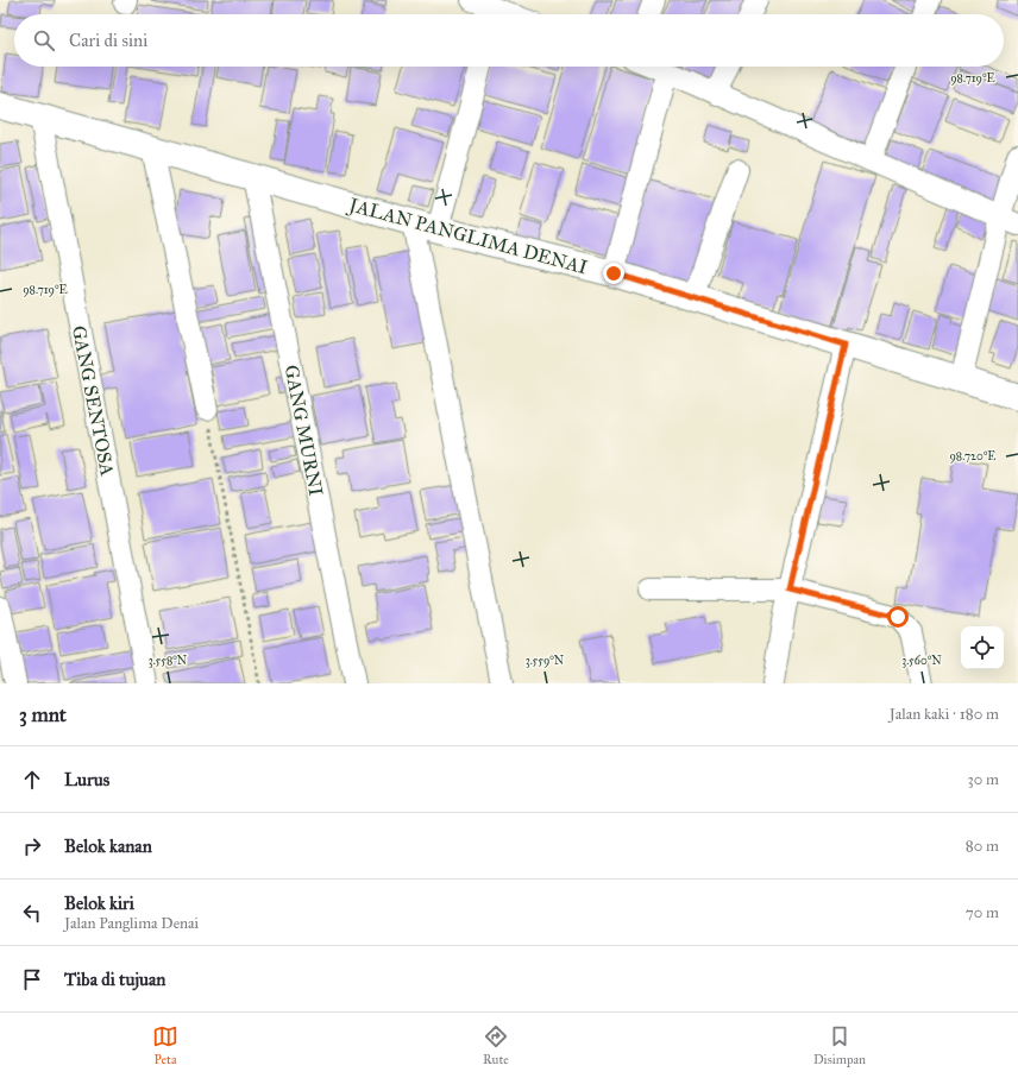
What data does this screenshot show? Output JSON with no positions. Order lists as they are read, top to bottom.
{
  "streets": {
    "main road": ["JALAN PANGLIMA DENAI"],
    "street": ["GANG SENTOSA", "GANG MURNI"]
  },
  "crossings": [
    ["JALAN PANGLIMA DENAI", "GANG SENTOSA"],
    ["JALAN PANGLIMA DENAI", "GANG MURNI"]
  ],
  "page": {
    "search": "Cari di sini",
    "heading": ["3 mnt", "Jalan kaki · 180 m"],
    "list": [
      ["Lurus", "30 m"],
      ["Belok kanan", "80 m"],
      ["Belok kiri", "Jalan Panglima Denai", "70 m"],
      "Tiba di tujuan"
    ],
    "nav": ["Peta", "Rute", "Disimpan"]
  },
  "coordinates": [
    "98.719°E",
    "98.720°E",
    "3.558°N",
    "3.559°N",
    "3.560°N"
  ]
}
